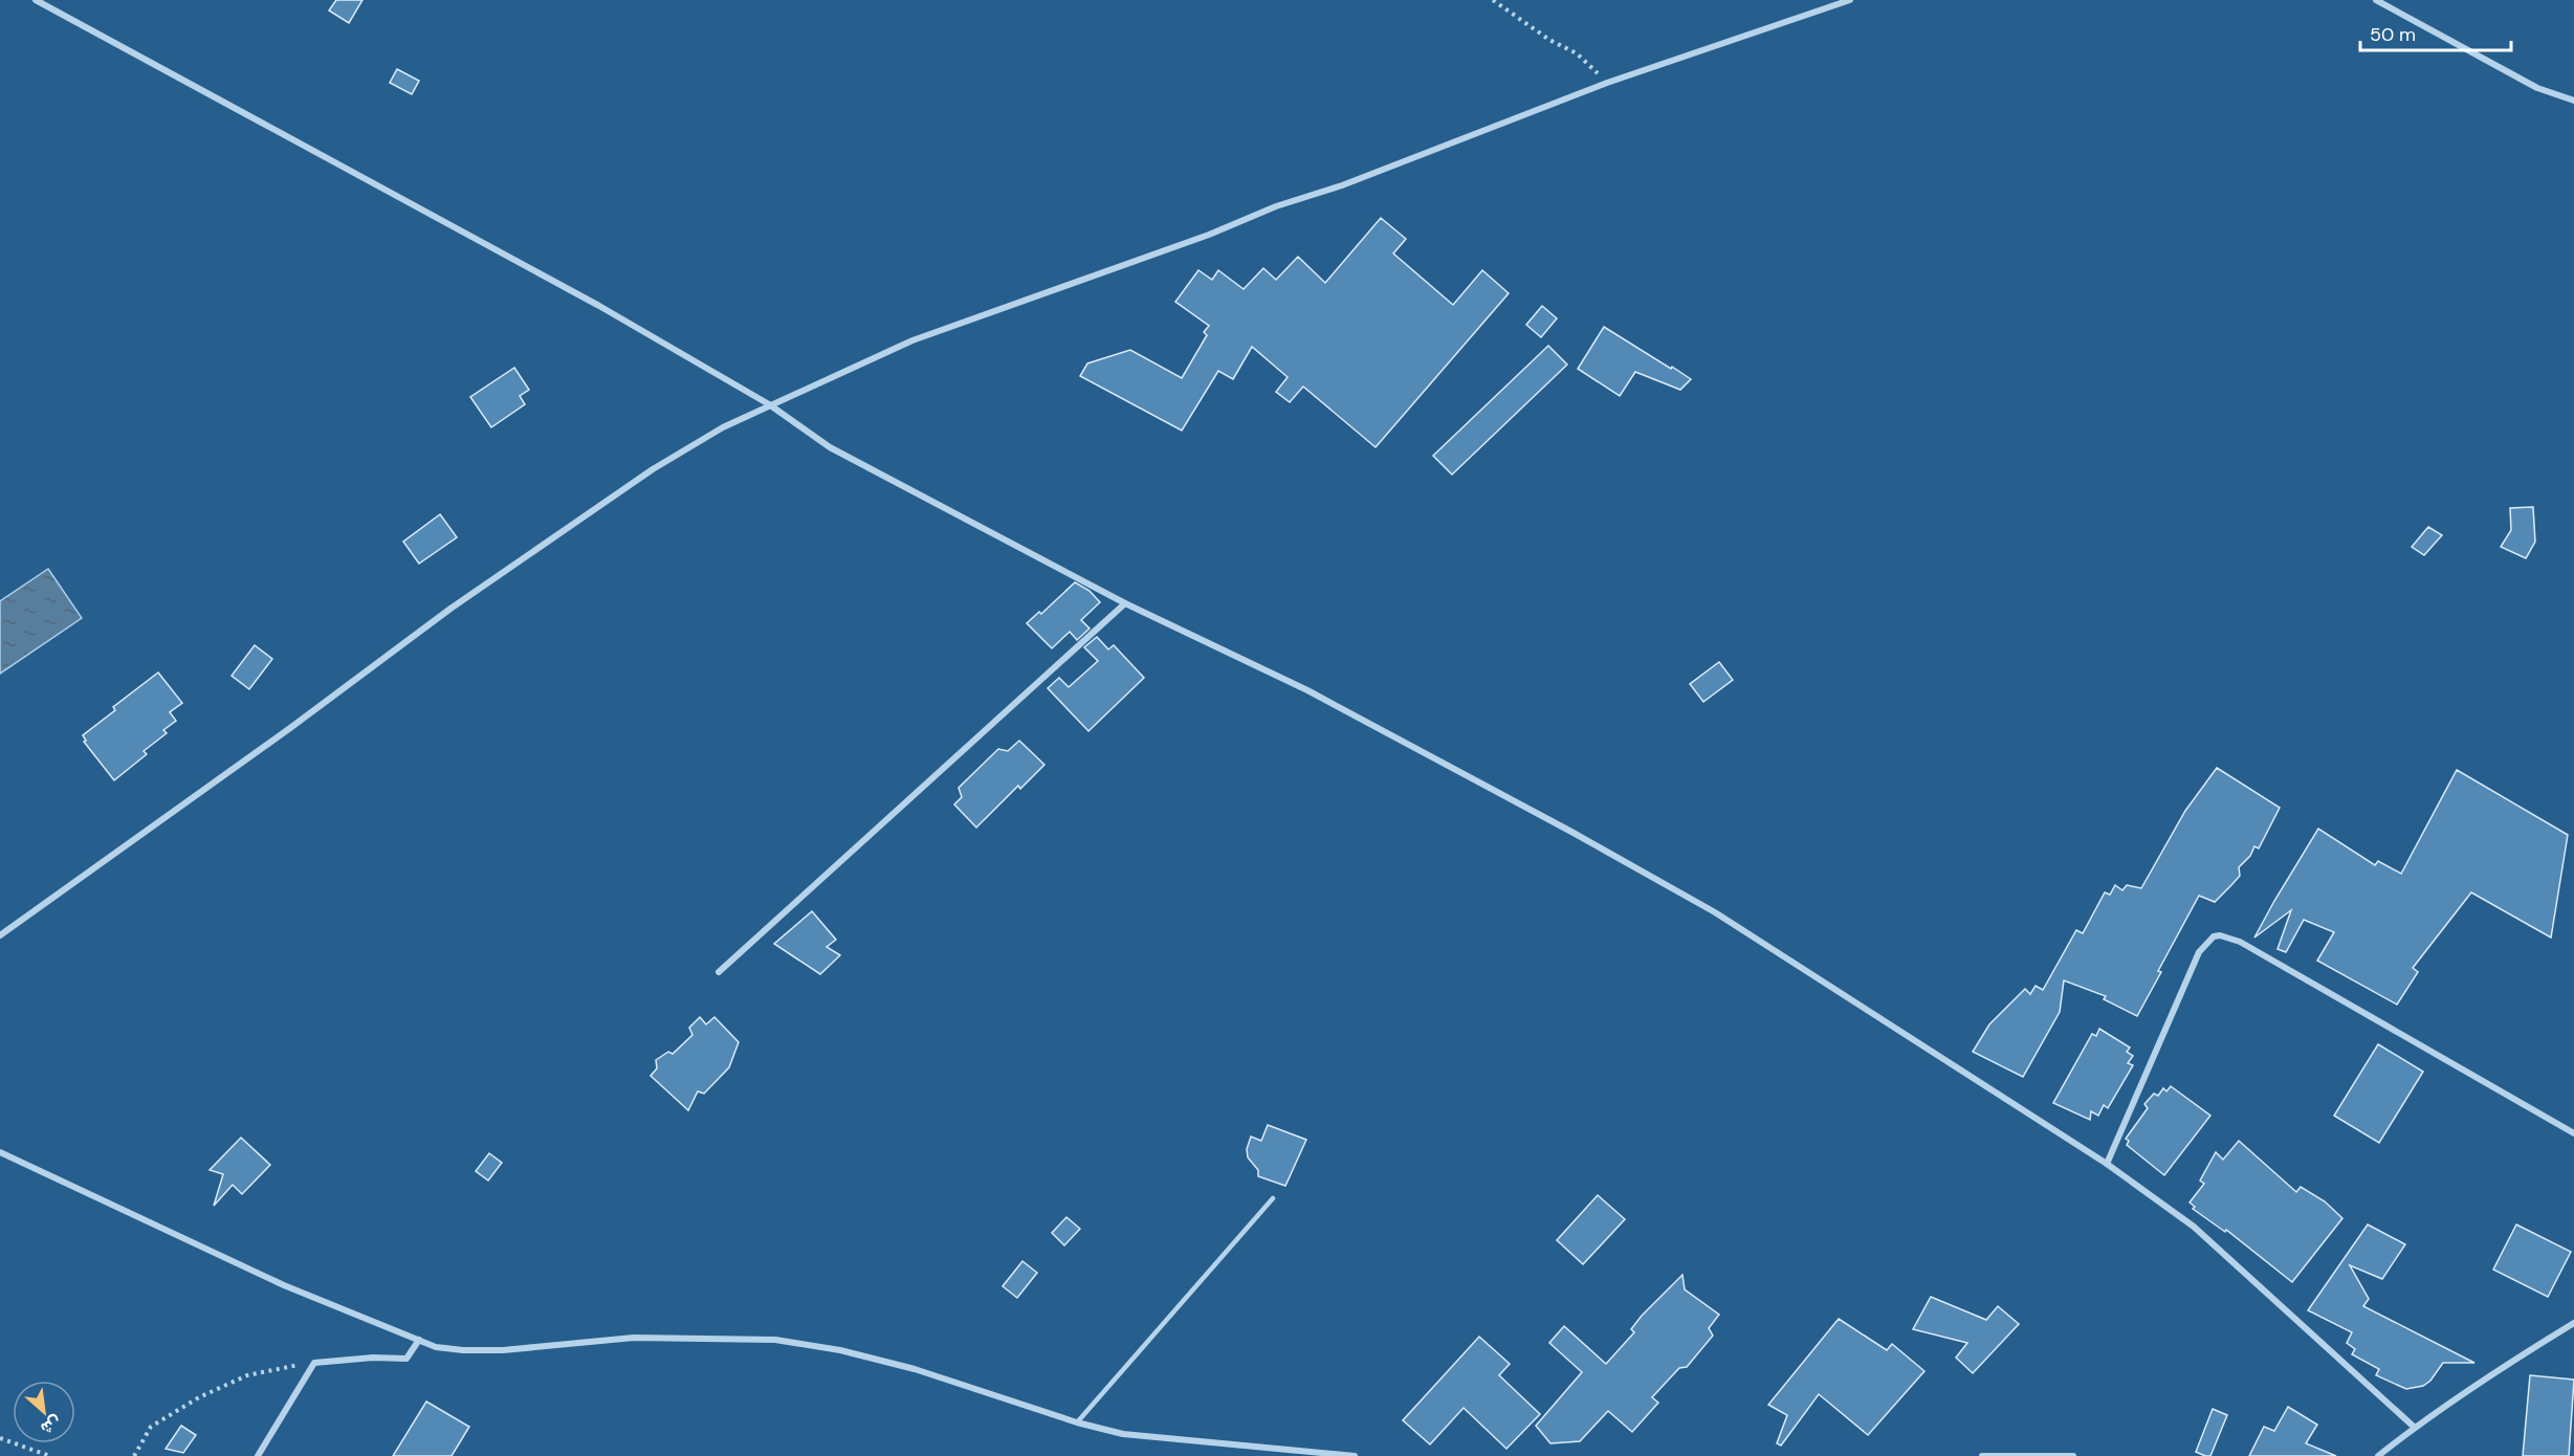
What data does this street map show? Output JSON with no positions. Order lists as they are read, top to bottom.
{
  "scale_bar": "50 m",
  "north": "bottom right"
}
